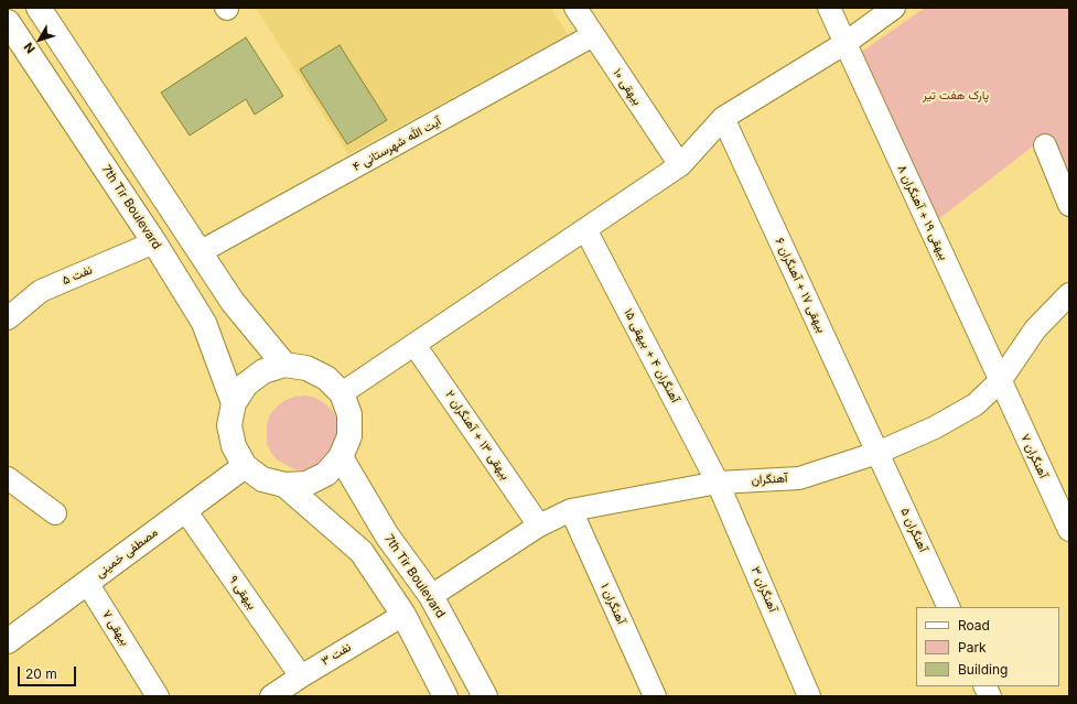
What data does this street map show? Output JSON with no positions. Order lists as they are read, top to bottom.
{
  "streets": {
    "main road": ["7th Tir Boulevard", "مصطفی خمینی"],
    "street": [
      "بیهقی ۱۰",
      "آیت الله شهرستانی ۴",
      "بیهقی ۱۹ + آهنگران ۸",
      "نفت ۵",
      "بیهقی ۱۷ + آهنگران ۶",
      "آهنگران ۴ + بیهقی ۱۵",
      "بیهقی ۱۳ + آهنگران ۲",
      "آهنگران ۷",
      "آهنگران",
      "آهنگران ۵",
      "آهنگران ۳",
      "بیهقی ۹",
      "آهنگران ۱",
      "بیهقی ۷",
      "نفت ۳"
    ]
  },
  "crossings": [
    ["بیهقی ۱۰", "آیت الله شهرستانی ۴"],
    ["7th Tir Boulevard", "نفت ۵"],
    ["7th Tir Boulevard", "آهنگران"],
    ["7th Tir Boulevard", "مصطفی خمینی"],
    ["بیهقی ۱۹ + آهنگران ۸", "آهنگران ۷"],
    ["بیهقی ۱۹ + آهنگران ۸", "آهنگران"],
    ["بیهقی ۱۷ + آهنگران ۶", "آهنگران"],
    ["بیهقی ۱۷ + آهنگران ۶", "آهنگران ۵"],
    ["آهنگران ۴ + بیهقی ۱۵", "آهنگران"],
    ["آهنگران ۴ + بیهقی ۱۵", "آهنگران ۳"],
    ["بیهقی ۱۳ + آهنگران ۲", "آهنگران"],
    ["آهنگران ۷", "آهنگران"],
    ["آهنگران", "آهنگران ۵"],
    ["آهنگران", "آهنگران ۳"],
    ["آهنگران", "آهنگران ۱"],
    ["مصطفی خمینی", "بیهقی ۹"],
    ["مصطفی خمینی", "بیهقی ۷"],
    ["بیهقی ۹", "نفت ۳"]
  ],
  "parks": ["پارک هفت تیر"],
  "legend": ["Road", "Park", "Building"],
  "scale_bar": "20 m",
  "north": "bottom left"
}
